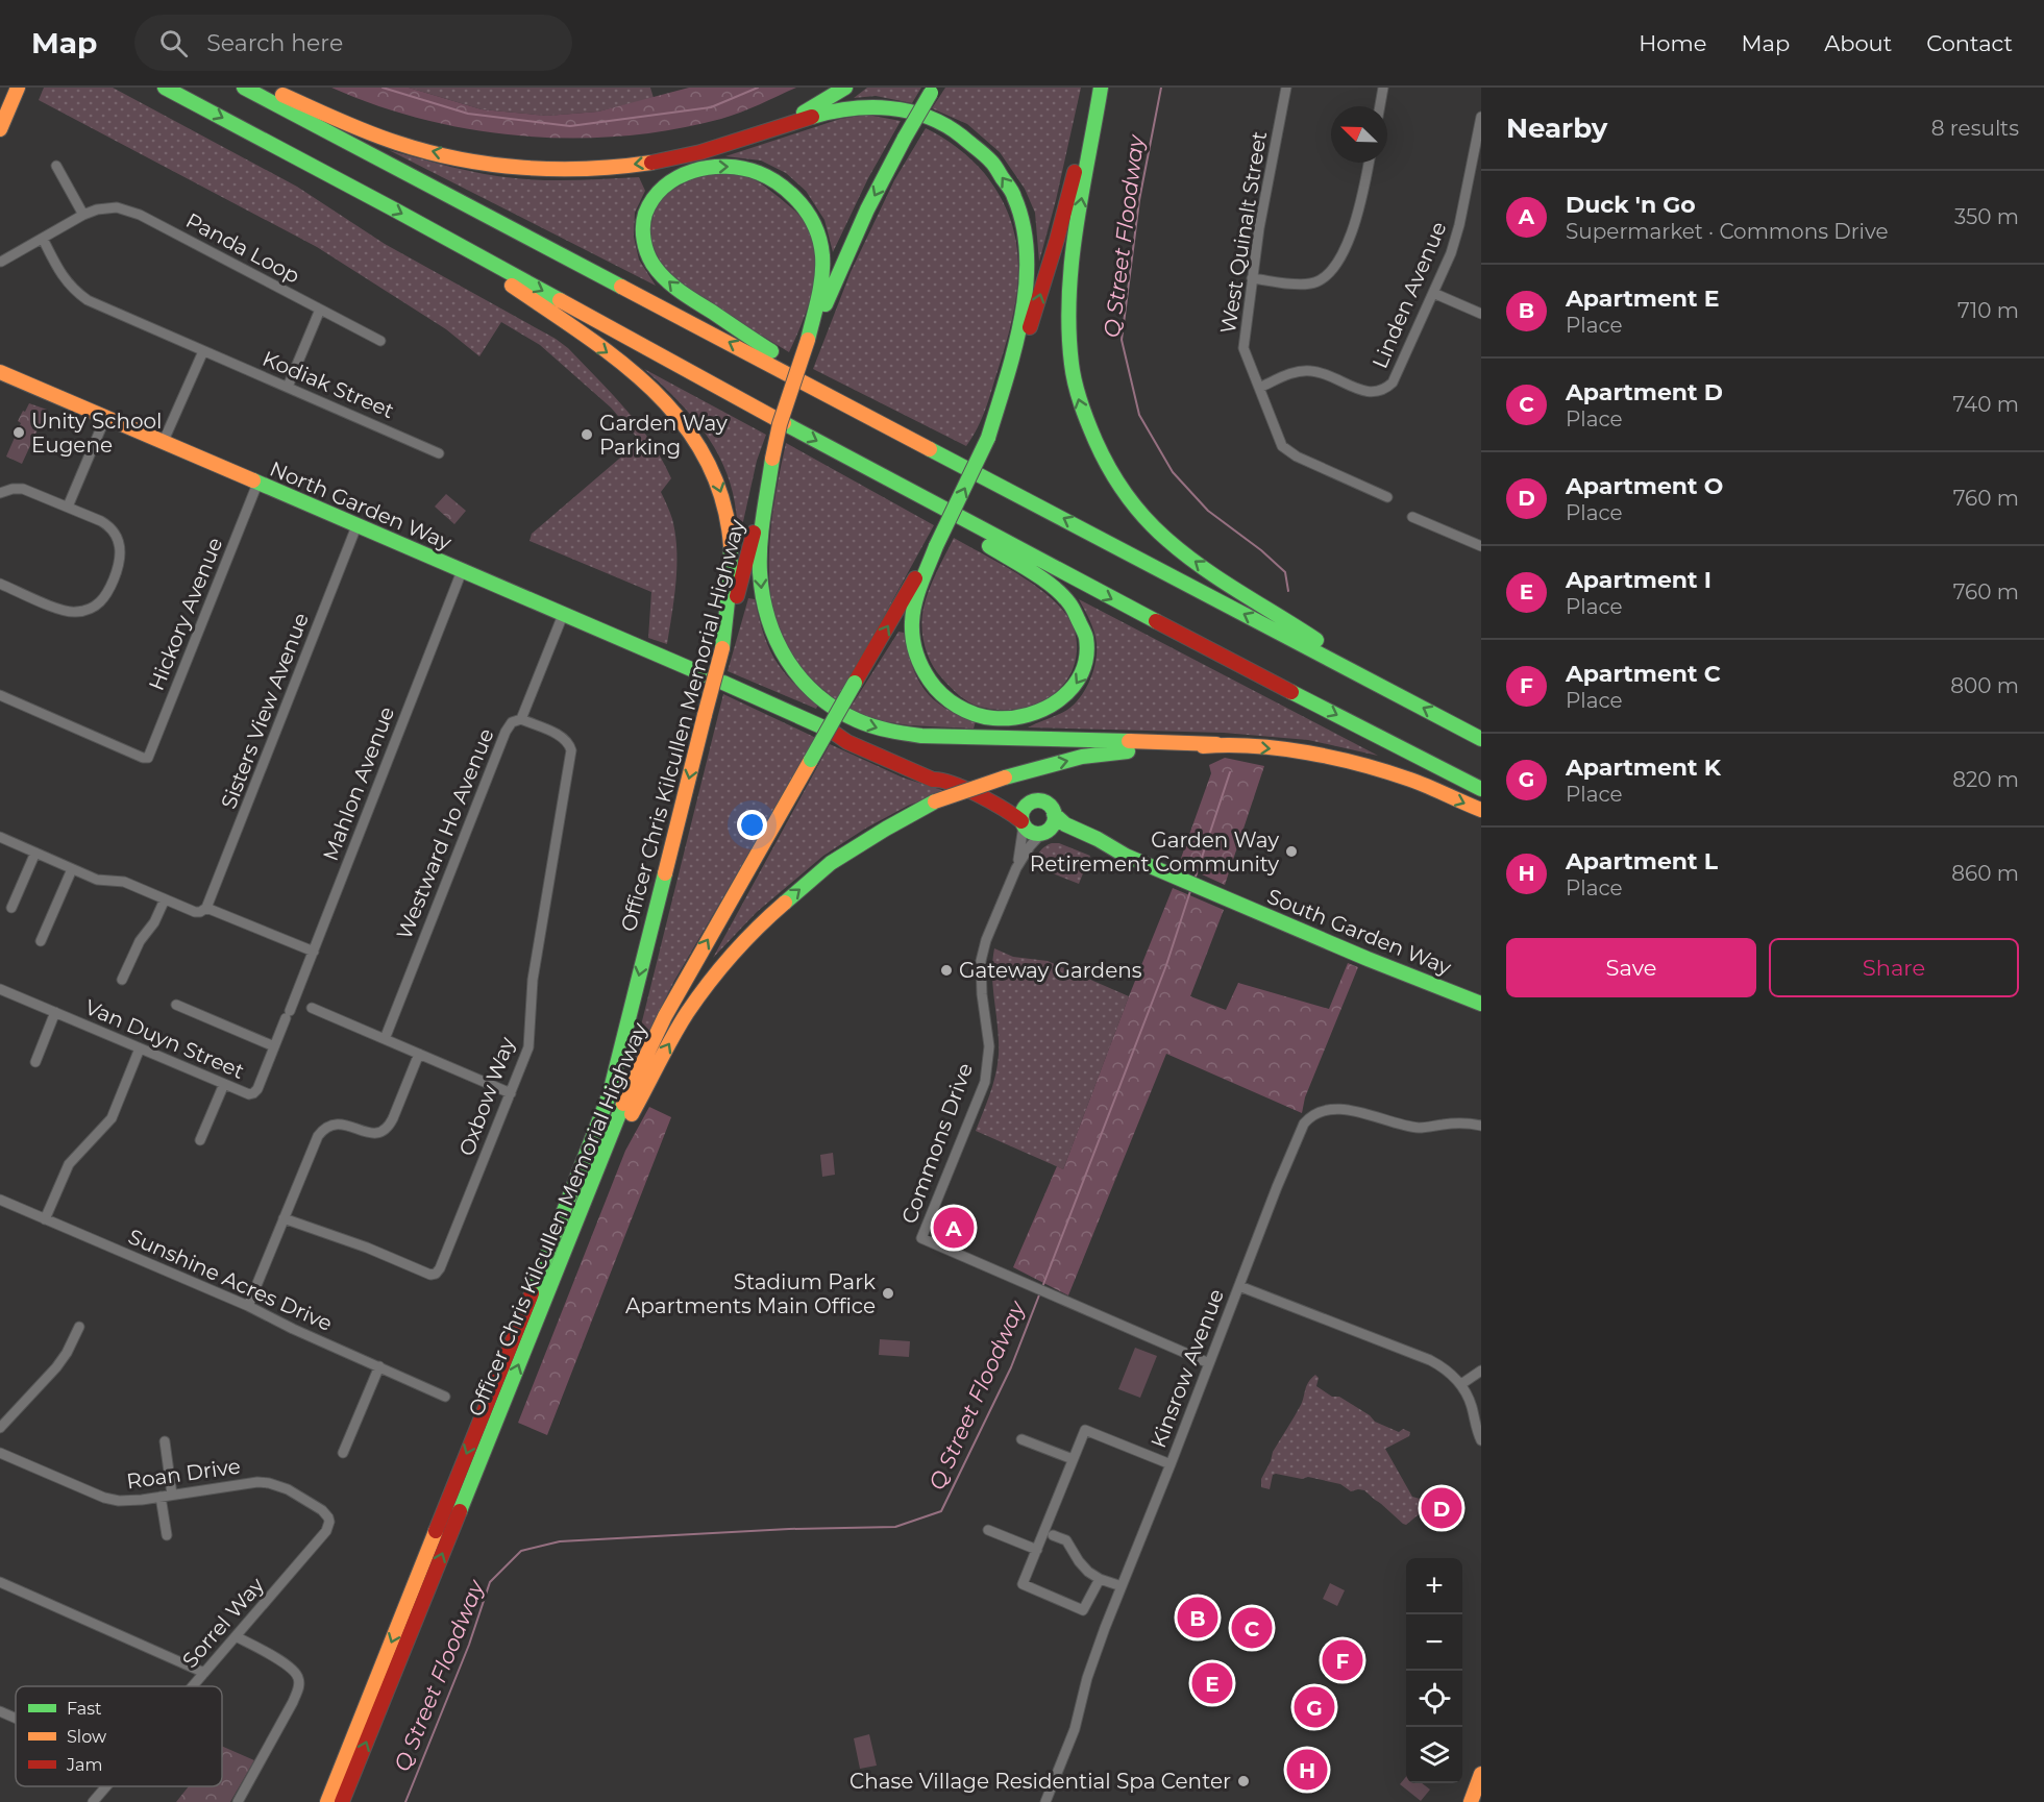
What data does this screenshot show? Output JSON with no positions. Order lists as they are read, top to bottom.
{
  "streets": {
    "main road": ["North Garden Way", "Officer Chris Kilcullen Memorial Highway", "South Garden Way"],
    "street": [
      "West Quinalt Street",
      "Panda Loop",
      "Linden Avenue",
      "Kodiak Street",
      "Hickory Avenue",
      "Sisters View Avenue",
      "Mahlon Avenue",
      "Westward Ho Avenue",
      "Van Duyn Street",
      "Oxbow Way",
      "Commons Drive",
      "Sunshine Acres Drive",
      "Kinsrow Avenue",
      "Roan Drive",
      "Sorrel Way"
    ]
  },
  "crossings": [
    ["West Quinalt Street", "Linden Avenue"],
    ["Panda Loop", "Kodiak Street"],
    ["North Garden Way", "Hickory Avenue"],
    ["North Garden Way", "Sisters View Avenue"],
    ["North Garden Way", "Mahlon Avenue"],
    ["North Garden Way", "Westward Ho Avenue"],
    ["Mahlon Avenue", "Van Duyn Street"],
    ["Westward Ho Avenue", "Oxbow Way"],
    ["South Garden Way", "Commons Drive"],
    ["Commons Drive", "Kinsrow Avenue"],
    ["Roan Drive", "Sorrel Way"]
  ],
  "water": ["Q Street Floodway"],
  "places": [
    "Unity School Eugene",
    "Garden Way Parking",
    "Garden Way Retirement Community",
    "Gateway Gardens",
    "Stadium Park Apartments Main Office",
    "Chase Village Residential Spa Center"
  ],
  "legend": ["Fast", "Slow", "Jam"],
  "north": "top left",
  "page": {
    "header": "Map",
    "search": "Search here",
    "nav": [
      "Home",
      "Map",
      "About",
      "Contact"
    ],
    "heading": ["Nearby", "8 results"],
    "list": [
      {
        "mark": "A",
        "name": "Duck 'n Go",
        "note": "Supermarket · Commons Drive",
        "value": "350 m"
      },
      {
        "mark": "B",
        "name": "Apartment E",
        "note": "Place",
        "value": "710 m"
      },
      {
        "mark": "C",
        "name": "Apartment D",
        "note": "Place",
        "value": "740 m"
      },
      {
        "mark": "D",
        "name": "Apartment O",
        "note": "Place",
        "value": "760 m"
      },
      {
        "mark": "E",
        "name": "Apartment I",
        "note": "Place",
        "value": "760 m"
      },
      {
        "mark": "F",
        "name": "Apartment C",
        "note": "Place",
        "value": "800 m"
      },
      {
        "mark": "G",
        "name": "Apartment K",
        "note": "Place",
        "value": "820 m"
      },
      {
        "mark": "H",
        "name": "Apartment L",
        "note": "Place",
        "value": "860 m"
      }
    ],
    "buttons": ["Save", "Share"],
    "pins": [
      "A",
      "D",
      "B",
      "C",
      "F",
      "E",
      "G",
      "H"
    ],
    "map_buttons": ["+", "−"]
  }
}
